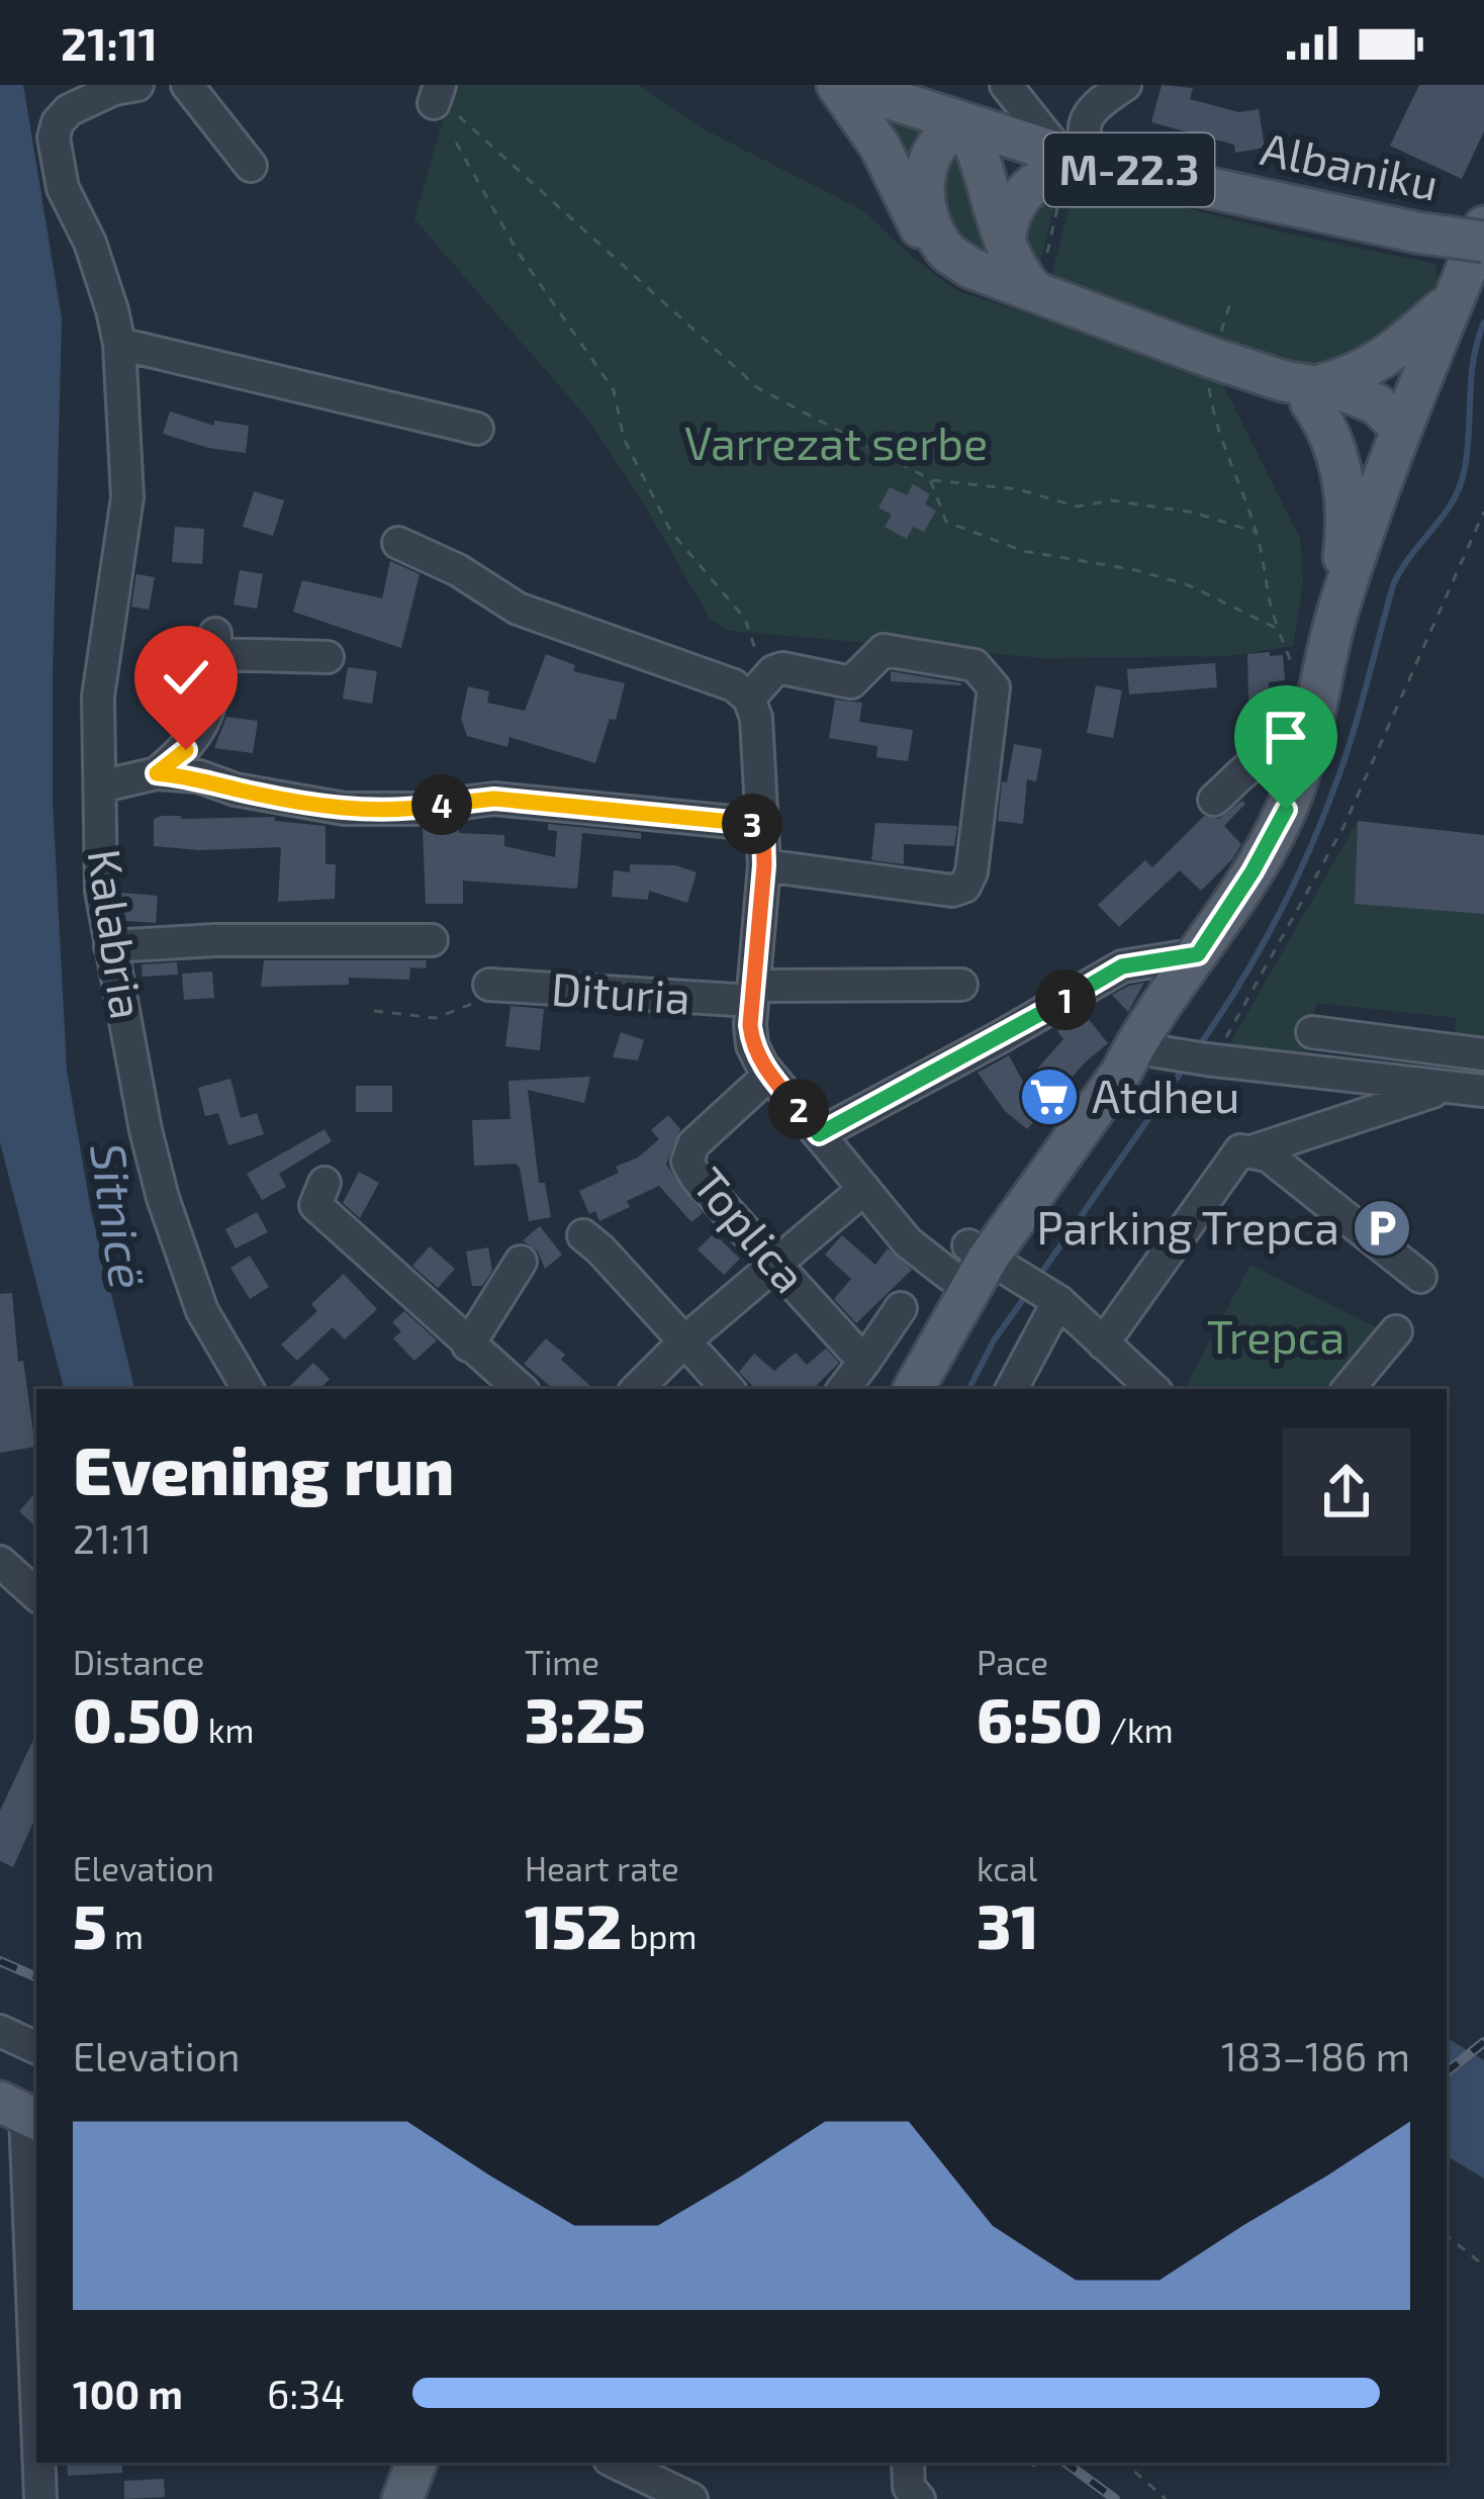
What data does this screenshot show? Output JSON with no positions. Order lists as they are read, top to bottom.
{
  "streets": {
    "main road": ["Albaniku", "M-22.3"],
    "street": ["Kalabria", "Dituria", "Toplica"]
  },
  "water": ["Sitnicë"],
  "parks": ["Varrezat serbe", "Trepca"],
  "places": {
    "supermarket": ["Atdheu"],
    "parking": ["Parking Trepca"]
  },
  "page": {
    "status": "21:11",
    "pins": [
      "4",
      "3",
      "1",
      "2"
    ],
    "heading": ["Evening run", "21:11"],
    "stats": [
      ["Distance", "0.50 km"],
      ["Time", "3:25"],
      ["Pace", "6:50 /km"],
      ["Elevation", "5 m"],
      ["Heart rate", "152 bpm"],
      ["kcal", "31"]
    ],
    "chart": ["Elevation", "183–186 m"],
    "list": [
      {
        "name": "100 m",
        "note": "6:34"
      }
    ]
  }
}
